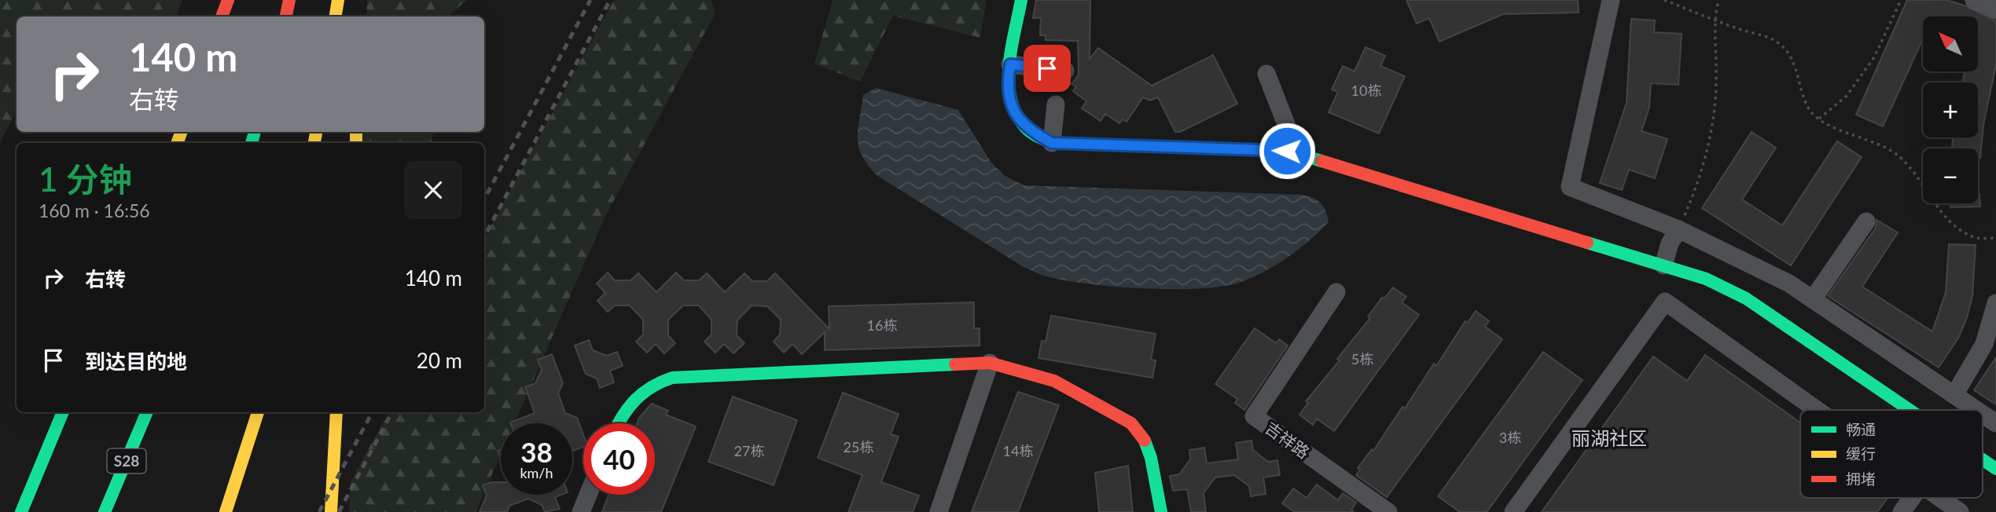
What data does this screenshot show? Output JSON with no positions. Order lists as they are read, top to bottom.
{
  "streets": {
    "main road": ["S28"],
    "street": ["吉祥路"]
  },
  "districts": ["丽湖社区"],
  "house_numbers": [
    "10栋",
    "16栋",
    "5栋",
    "3栋",
    "25栋",
    "27栋",
    "14栋"
  ],
  "legend": ["畅通", "缓行", "拥堵"],
  "north": "top left",
  "page": {
    "map_buttons": ["+", "−"],
    "turn": ["140 m", "右转"],
    "heading": ["1 分钟", "160 m · 16:56"],
    "list": [
      {
        "name": "右转",
        "value": "140 m"
      },
      {
        "name": "到达目的地",
        "value": "20 m"
      }
    ],
    "speed": "38 km/h",
    "limit": "40"
  }
}
